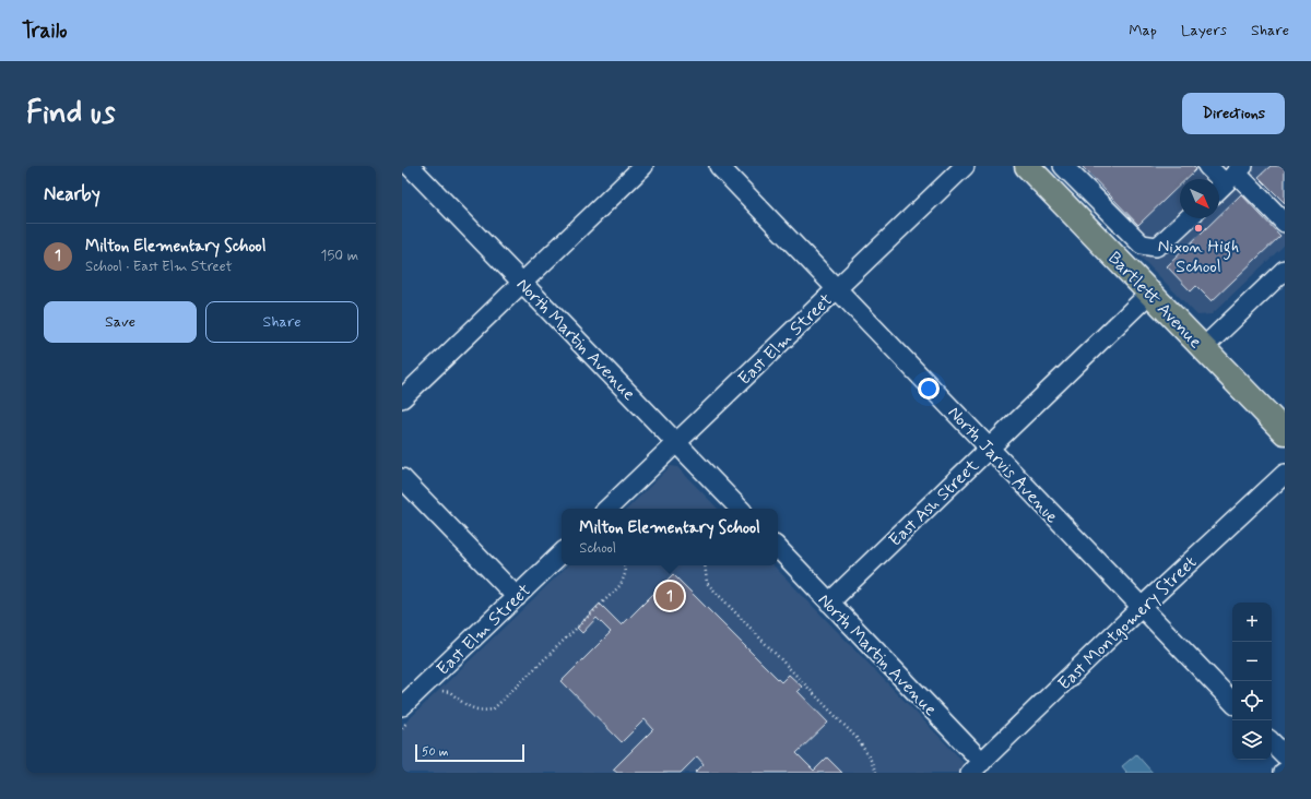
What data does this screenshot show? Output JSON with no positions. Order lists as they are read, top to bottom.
{
  "streets": {
    "main road": ["Bartlett Avenue"],
    "street": [
      "North Martin Avenue",
      "East Elm Street",
      "North Jarvis Avenue",
      "East Ash Street",
      "East Montgomery Street"
    ]
  },
  "crossings": [
    ["Bartlett Avenue", "East Ash Street"],
    ["North Martin Avenue", "East Elm Street"],
    ["North Martin Avenue", "East Ash Street"],
    ["North Martin Avenue", "East Montgomery Street"],
    ["East Elm Street", "North Jarvis Avenue"],
    ["North Jarvis Avenue", "East Ash Street"],
    ["North Jarvis Avenue", "East Montgomery Street"]
  ],
  "places": ["Nixon High School"],
  "scale_bar": "50 m",
  "north": "bottom right",
  "page": {
    "header": "Trailo",
    "nav": ["Map", "Layers", "Share"],
    "buttons": [
      "Directions",
      ["Save", "Share"]
    ],
    "title": "Find us",
    "heading": "Nearby",
    "list": [
      {
        "mark": "1",
        "name": "Milton Elementary School",
        "note": "School · East Elm Street",
        "value": "150 m"
      }
    ],
    "popup": ["Milton Elementary School", "School"],
    "pins": "1",
    "map_buttons": ["+", "−"],
    "scale": "50 m"
  }
}
